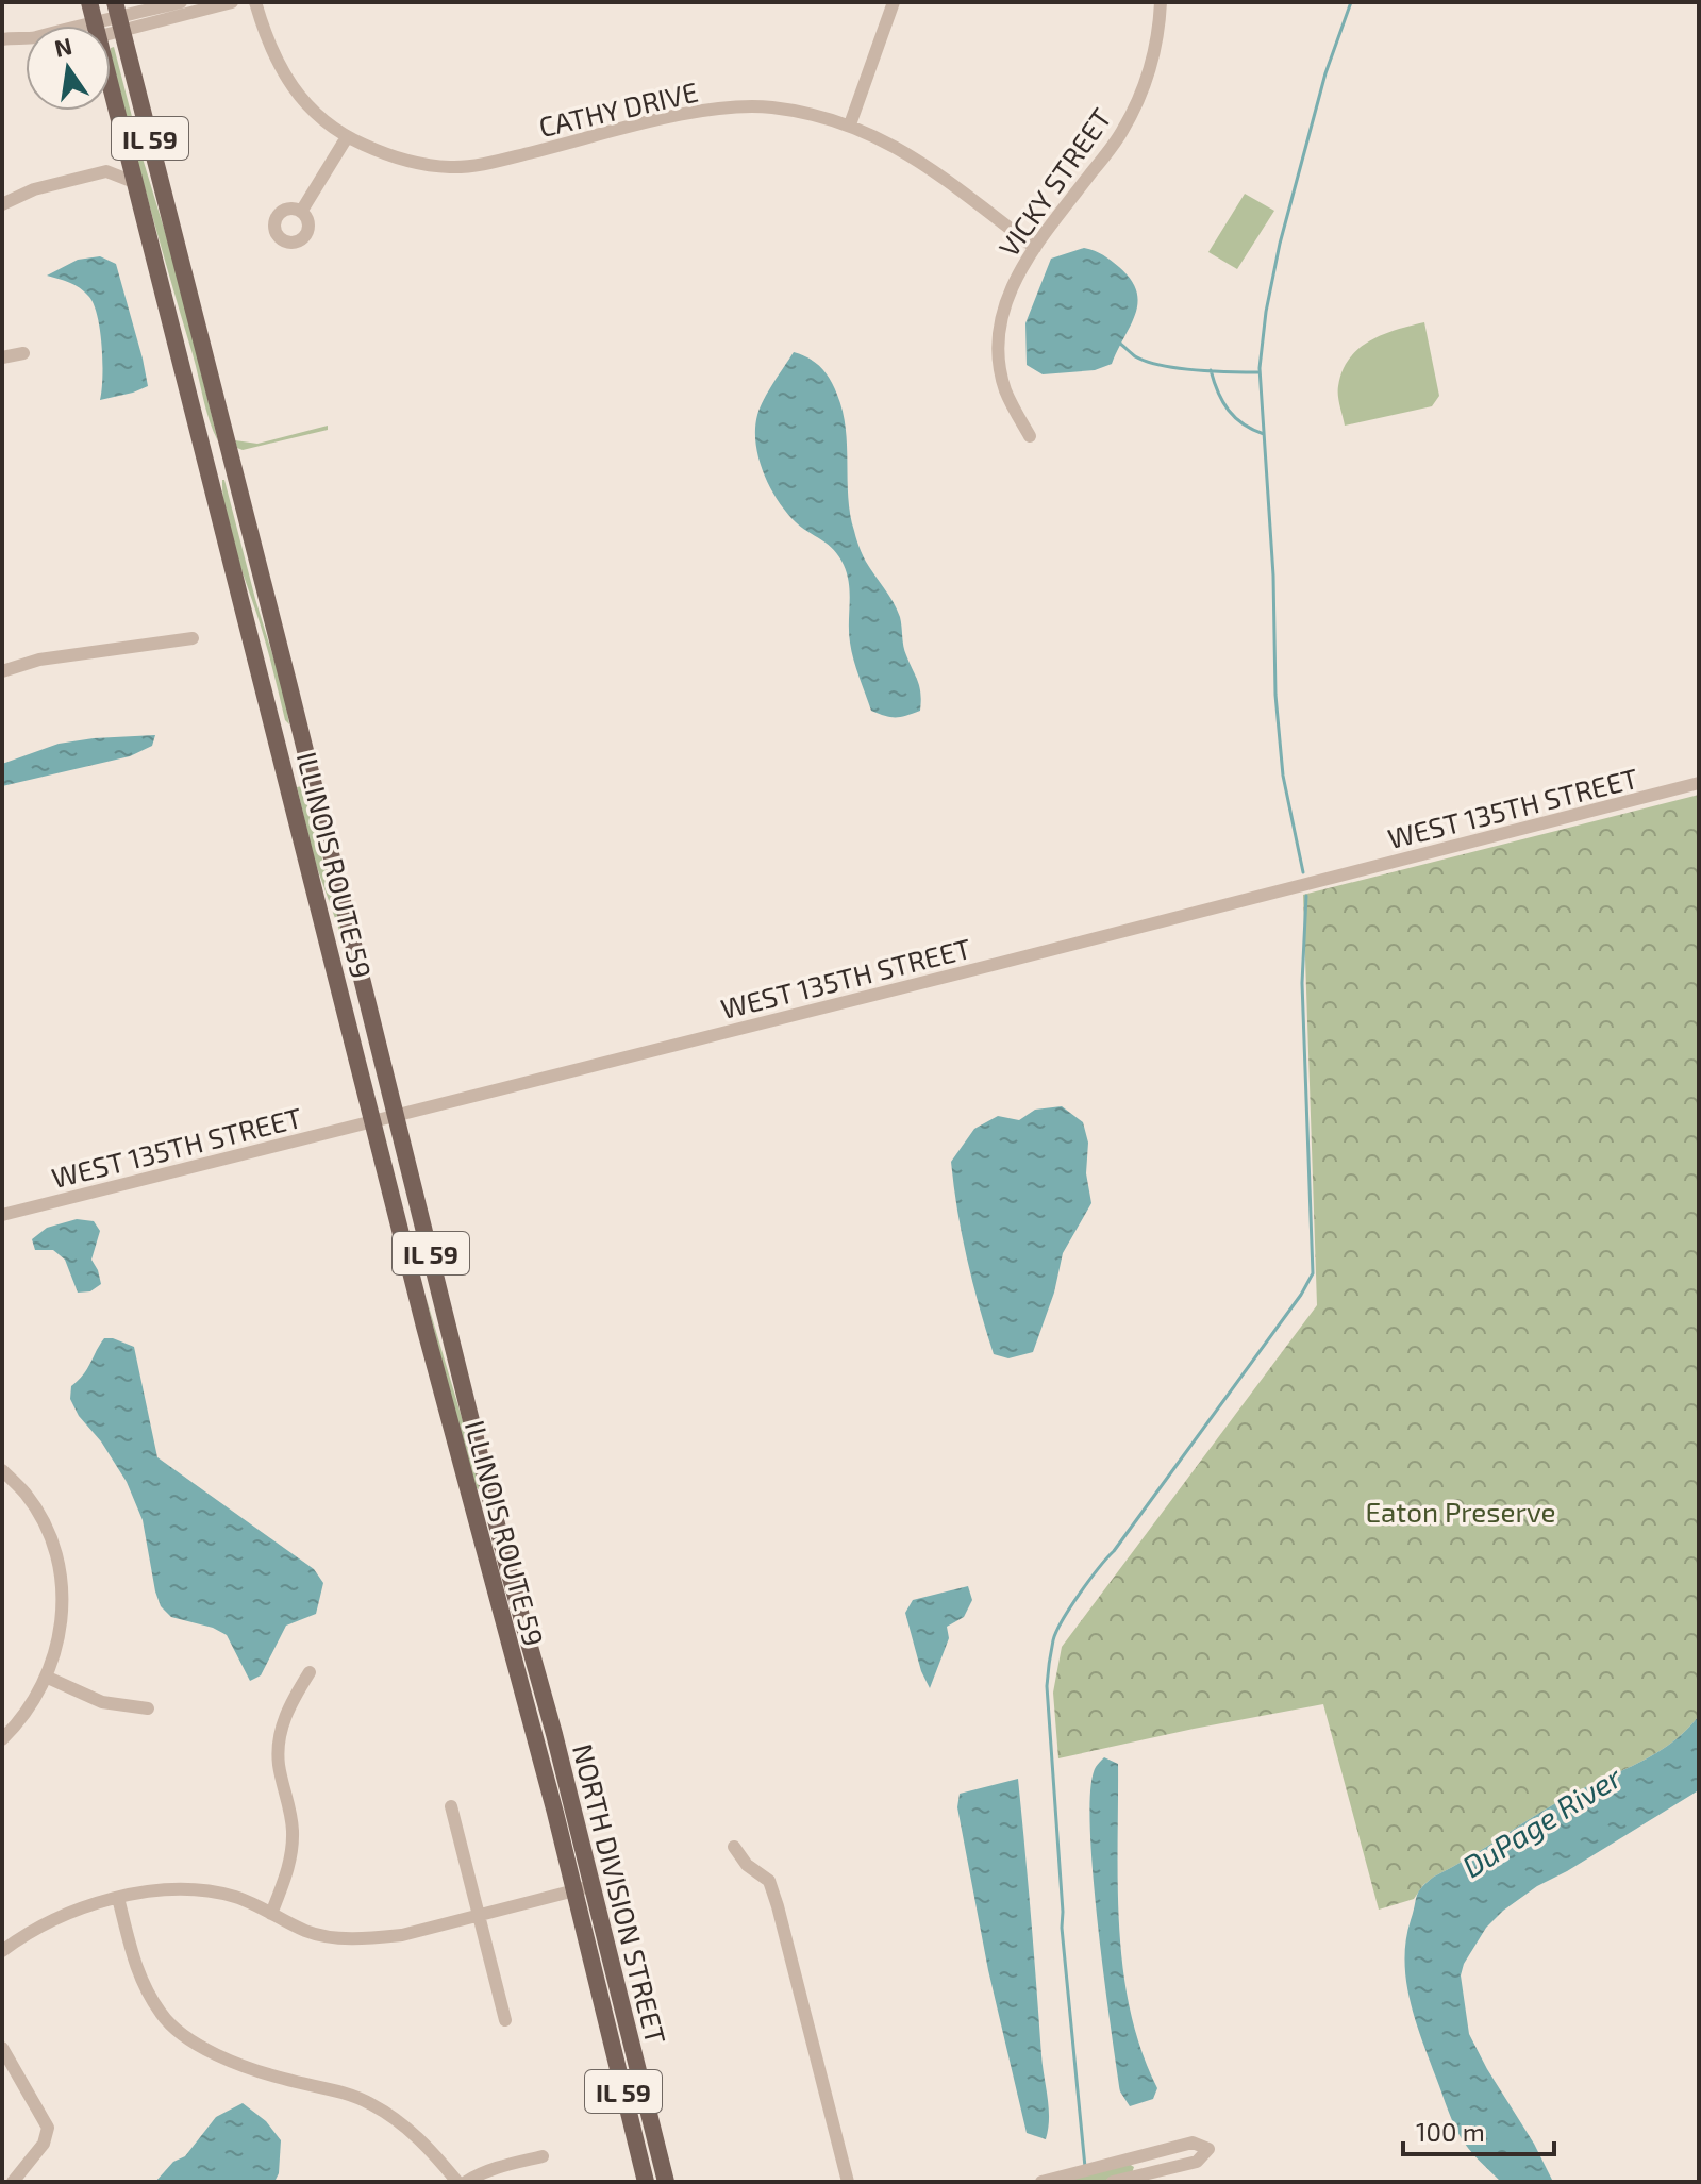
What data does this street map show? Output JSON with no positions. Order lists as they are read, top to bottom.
{
  "streets": {
    "main road": ["IL 59", "ILLINOIS ROUTE 59", "NORTH DIVISION STREET"],
    "street": ["CATHY DRIVE", "VICKY STREET", "WEST 135TH STREET"]
  },
  "crossings": [
    ["CATHY DRIVE", "VICKY STREET"],
    ["WEST 135TH STREET", "ILLINOIS ROUTE 59"],
    ["ILLINOIS ROUTE 59", "NORTH DIVISION STREET"]
  ],
  "water": ["DuPage River"],
  "parks": ["Eaton Preserve"],
  "scale_bar": "100 m",
  "north": "top"
}
